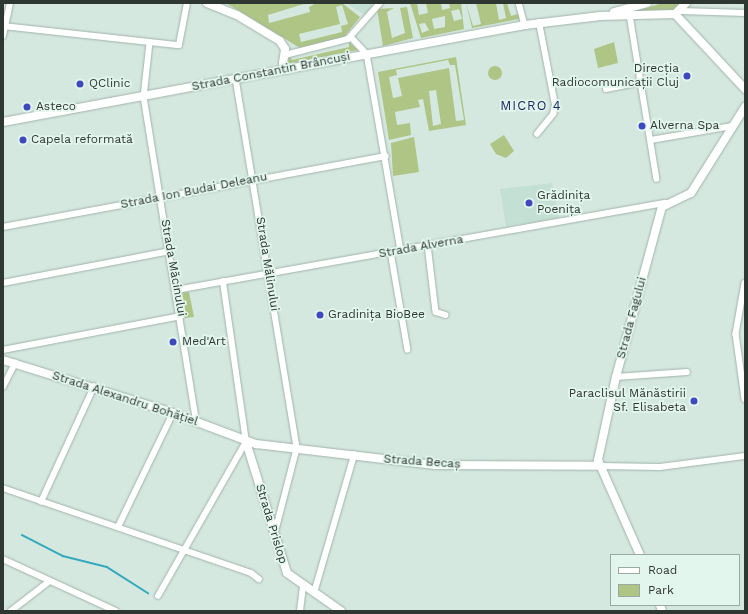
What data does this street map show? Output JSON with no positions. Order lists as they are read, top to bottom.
{
  "streets": {
    "main road": [
      "Strada Constantin Brâncuși",
      "Strada Fagului",
      "Strada Alexandru Bohățiel",
      "Strada Becaș",
      "Strada Prislop"
    ],
    "street": [
      "Strada Ion Budai Deleanu",
      "Strada Alverna",
      "Strada Mălinului",
      "Strada Măcinului"
    ]
  },
  "crossings": [
    ["Strada Constantin Brâncuși", "Strada Mălinului"],
    ["Strada Constantin Brâncuși", "Strada Măcinului"],
    ["Strada Ion Budai Deleanu", "Strada Mălinului"],
    ["Strada Ion Budai Deleanu", "Strada Măcinului"],
    ["Strada Alverna", "Strada Mălinului"],
    ["Strada Alverna", "Strada Măcinului"],
    ["Strada Alverna", "Strada Fagului"],
    ["Strada Mălinului", "Strada Becaș"],
    ["Strada Măcinului", "Strada Alexandru Bohățiel"],
    ["Strada Fagului", "Strada Becaș"],
    ["Strada Alexandru Bohățiel", "Strada Becaș"],
    ["Strada Alexandru Bohățiel", "Strada Prislop"],
    ["Strada Becaș", "Strada Prislop"]
  ],
  "districts": ["MICRO 4"],
  "places": [
    "Direcția Radiocomunicații Cluj",
    "QClinic",
    "Asteco",
    "Alverna Spa",
    "Capela reformată",
    "Grădinița Poenița",
    "Gradinița BioBee",
    "Med'Art",
    "Paraclisul Mănăstirii Sf. Elisabeta"
  ],
  "legend": ["Road", "Park"]
}
